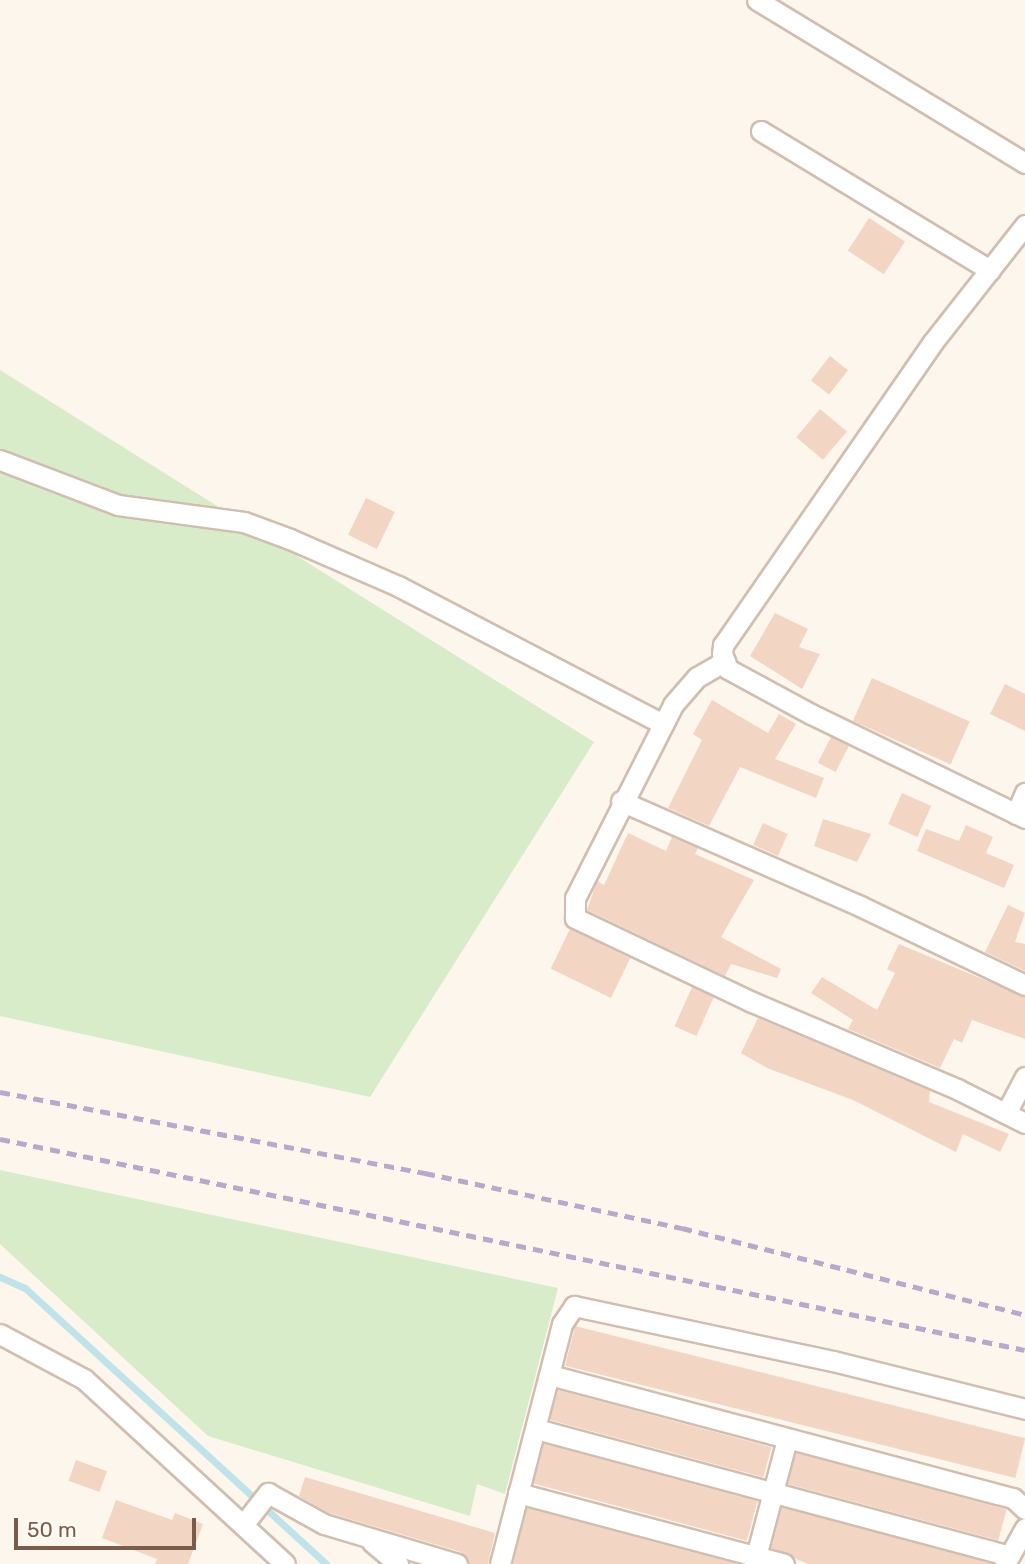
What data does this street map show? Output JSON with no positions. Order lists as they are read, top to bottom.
{
  "scale_bar": "50 m"
}
